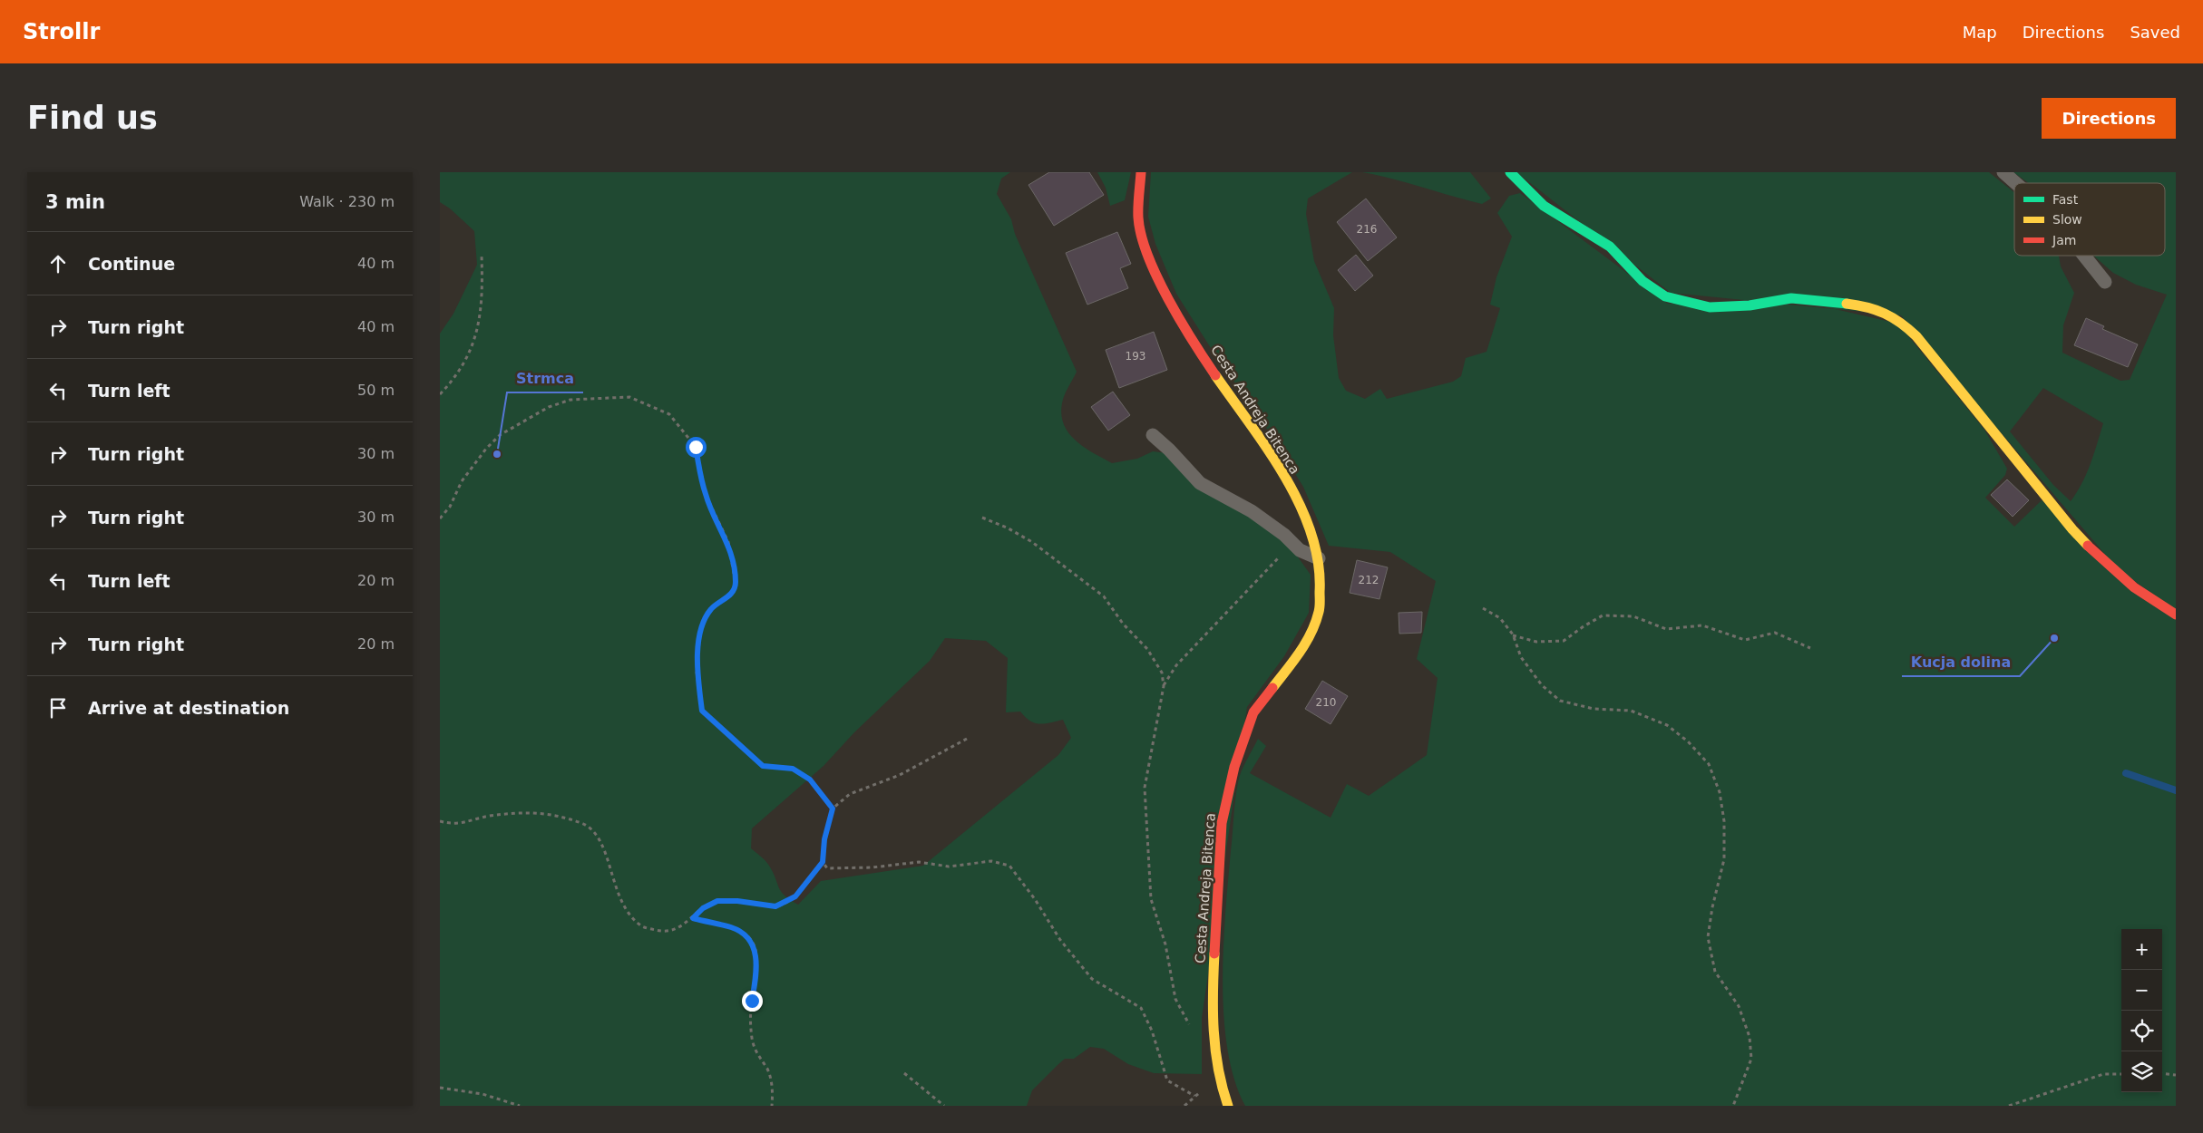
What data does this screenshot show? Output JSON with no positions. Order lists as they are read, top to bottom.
{
  "streets": {
    "street": ["Cesta Andreja Bitenca"]
  },
  "places": ["Strmca", "Kucja dolina"],
  "house_numbers": [
    "216",
    "193",
    "212",
    "210"
  ],
  "legend": ["Fast", "Slow", "Jam"],
  "page": {
    "header": "Strollr",
    "nav": ["Map", "Directions", "Saved"],
    "buttons": "Directions",
    "title": "Find us",
    "heading": ["3 min", "Walk · 230 m"],
    "list": [
      ["Continue", "40 m"],
      ["Turn right", "40 m"],
      ["Turn left", "50 m"],
      ["Turn right", "30 m"],
      ["Turn right", "30 m"],
      ["Turn left", "20 m"],
      ["Turn right", "20 m"],
      "Arrive at destination"
    ],
    "map_buttons": ["+", "−"]
  }
}
